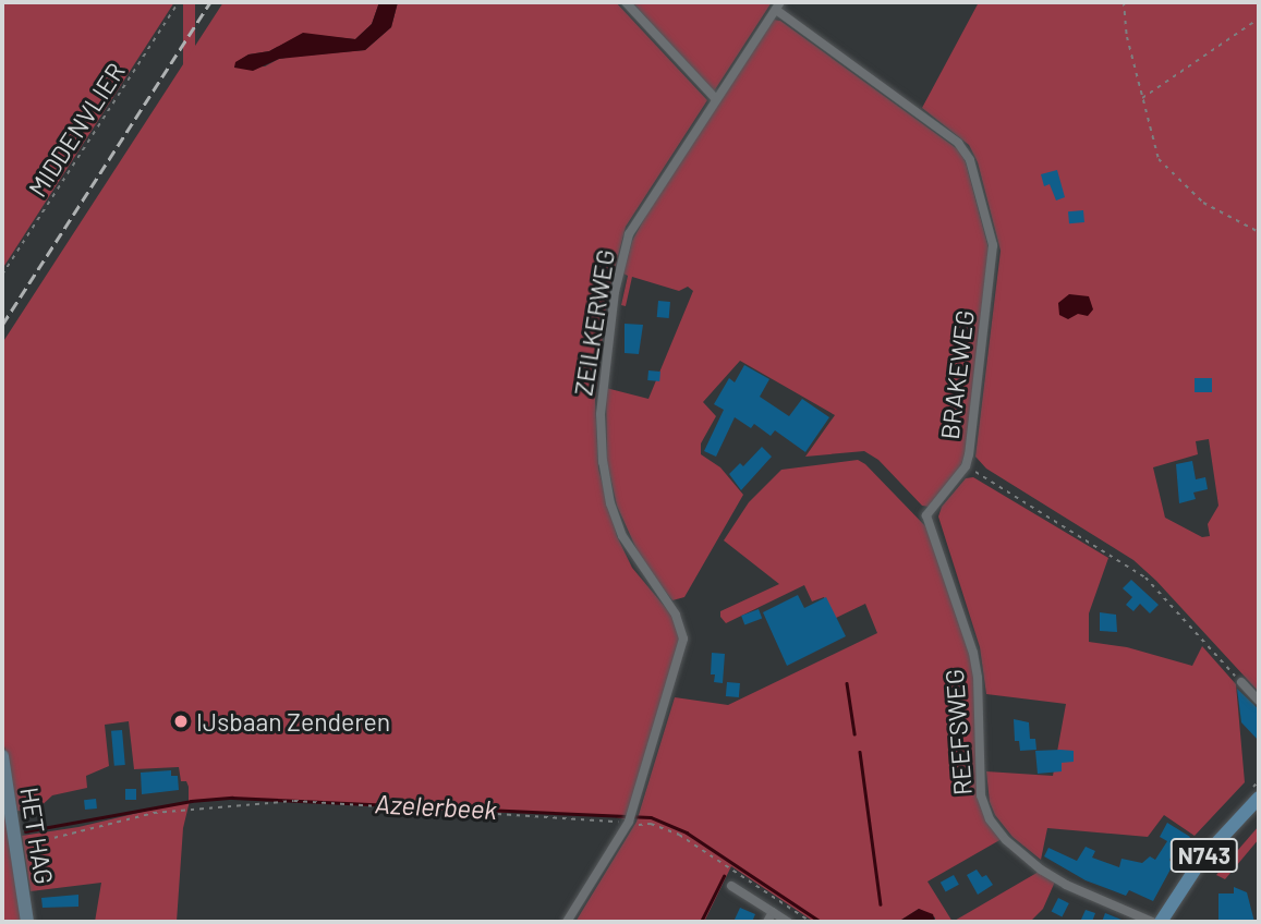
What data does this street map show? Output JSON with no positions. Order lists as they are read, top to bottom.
{
  "streets": {
    "main road": ["N743"],
    "street": [
      "ZEILKERWEG",
      "BRAKEWEG",
      "REEFSWEG",
      "HET HAG"
    ],
    "path": ["MIDDENVLIER"]
  },
  "crossings": [
    ["ZEILKERWEG", "BRAKEWEG"],
    ["BRAKEWEG", "REEFSWEG"]
  ],
  "water": ["Azelerbeek"],
  "places": ["IJsbaan Zenderen"]
}
